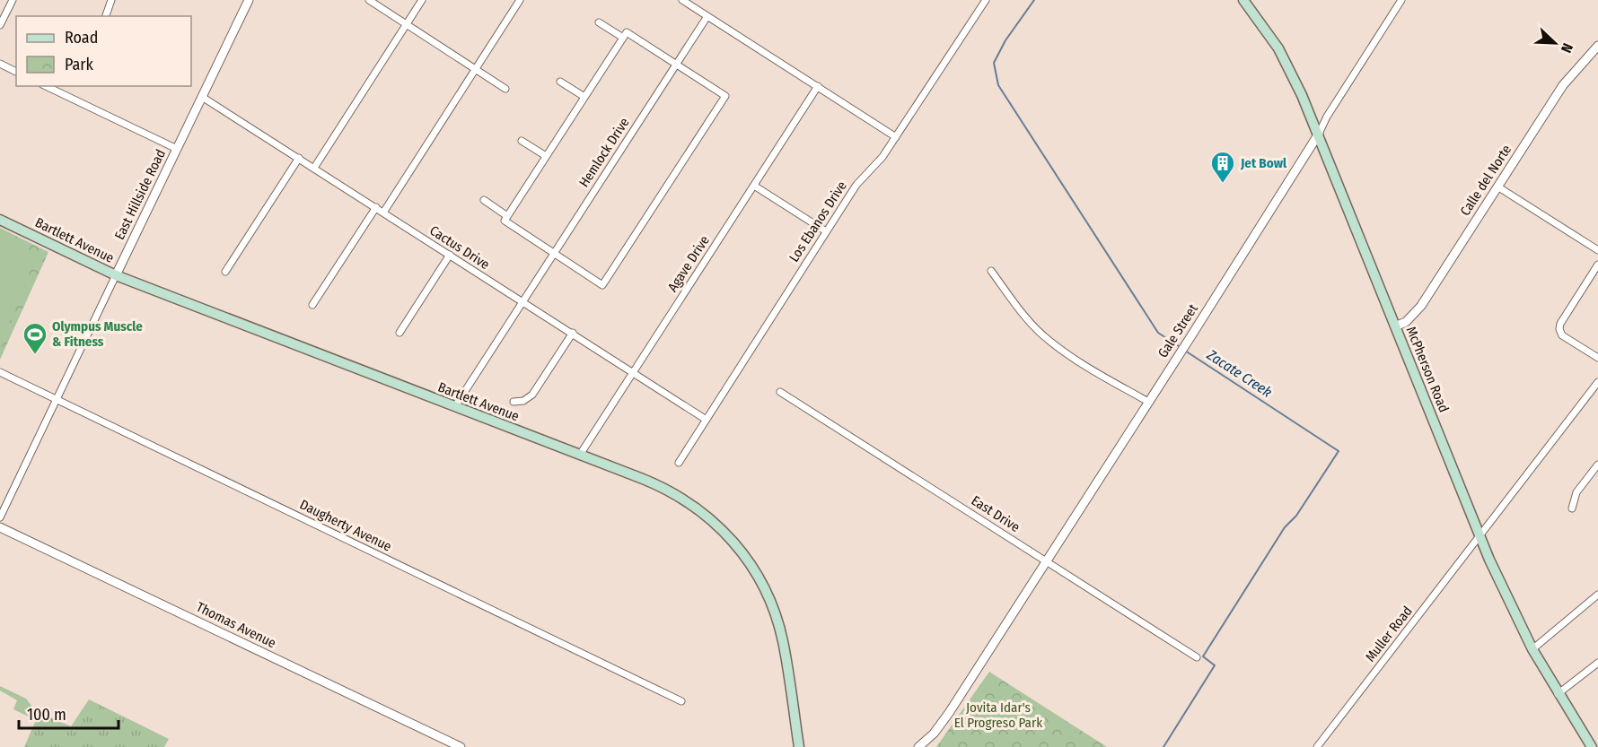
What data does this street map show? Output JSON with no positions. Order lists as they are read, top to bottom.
{
  "streets": {
    "main road": ["Bartlett Avenue", "McPherson Road"],
    "street": [
      "Hemlock Drive",
      "Calle del Norte",
      "East Hillside Road",
      "Los Ebanos Drive",
      "Cactus Drive",
      "Agave Drive",
      "Gale Street",
      "East Drive",
      "Daugherty Avenue",
      "Thomas Avenue",
      "Muller Road"
    ]
  },
  "crossings": [
    ["Hemlock Drive", "Bartlett Avenue"],
    ["Hemlock Drive", "Cactus Drive"],
    ["Calle del Norte", "McPherson Road"],
    ["East Hillside Road", "Bartlett Avenue"],
    ["East Hillside Road", "Cactus Drive"],
    ["East Hillside Road", "Daugherty Avenue"],
    ["Los Ebanos Drive", "Cactus Drive"],
    ["Bartlett Avenue", "Agave Drive"],
    ["Cactus Drive", "Agave Drive"],
    ["Gale Street", "McPherson Road"],
    ["Gale Street", "East Drive"],
    ["McPherson Road", "Muller Road"]
  ],
  "water": ["Zacate Creek"],
  "parks": ["Jovita Idar's El Progreso Park"],
  "places": {
    "building": ["Jet Bowl"],
    "sports": ["Olympus Muscle & Fitness"]
  },
  "legend": ["Road", "Park"],
  "scale_bar": "100 m",
  "north": "bottom right"
}
